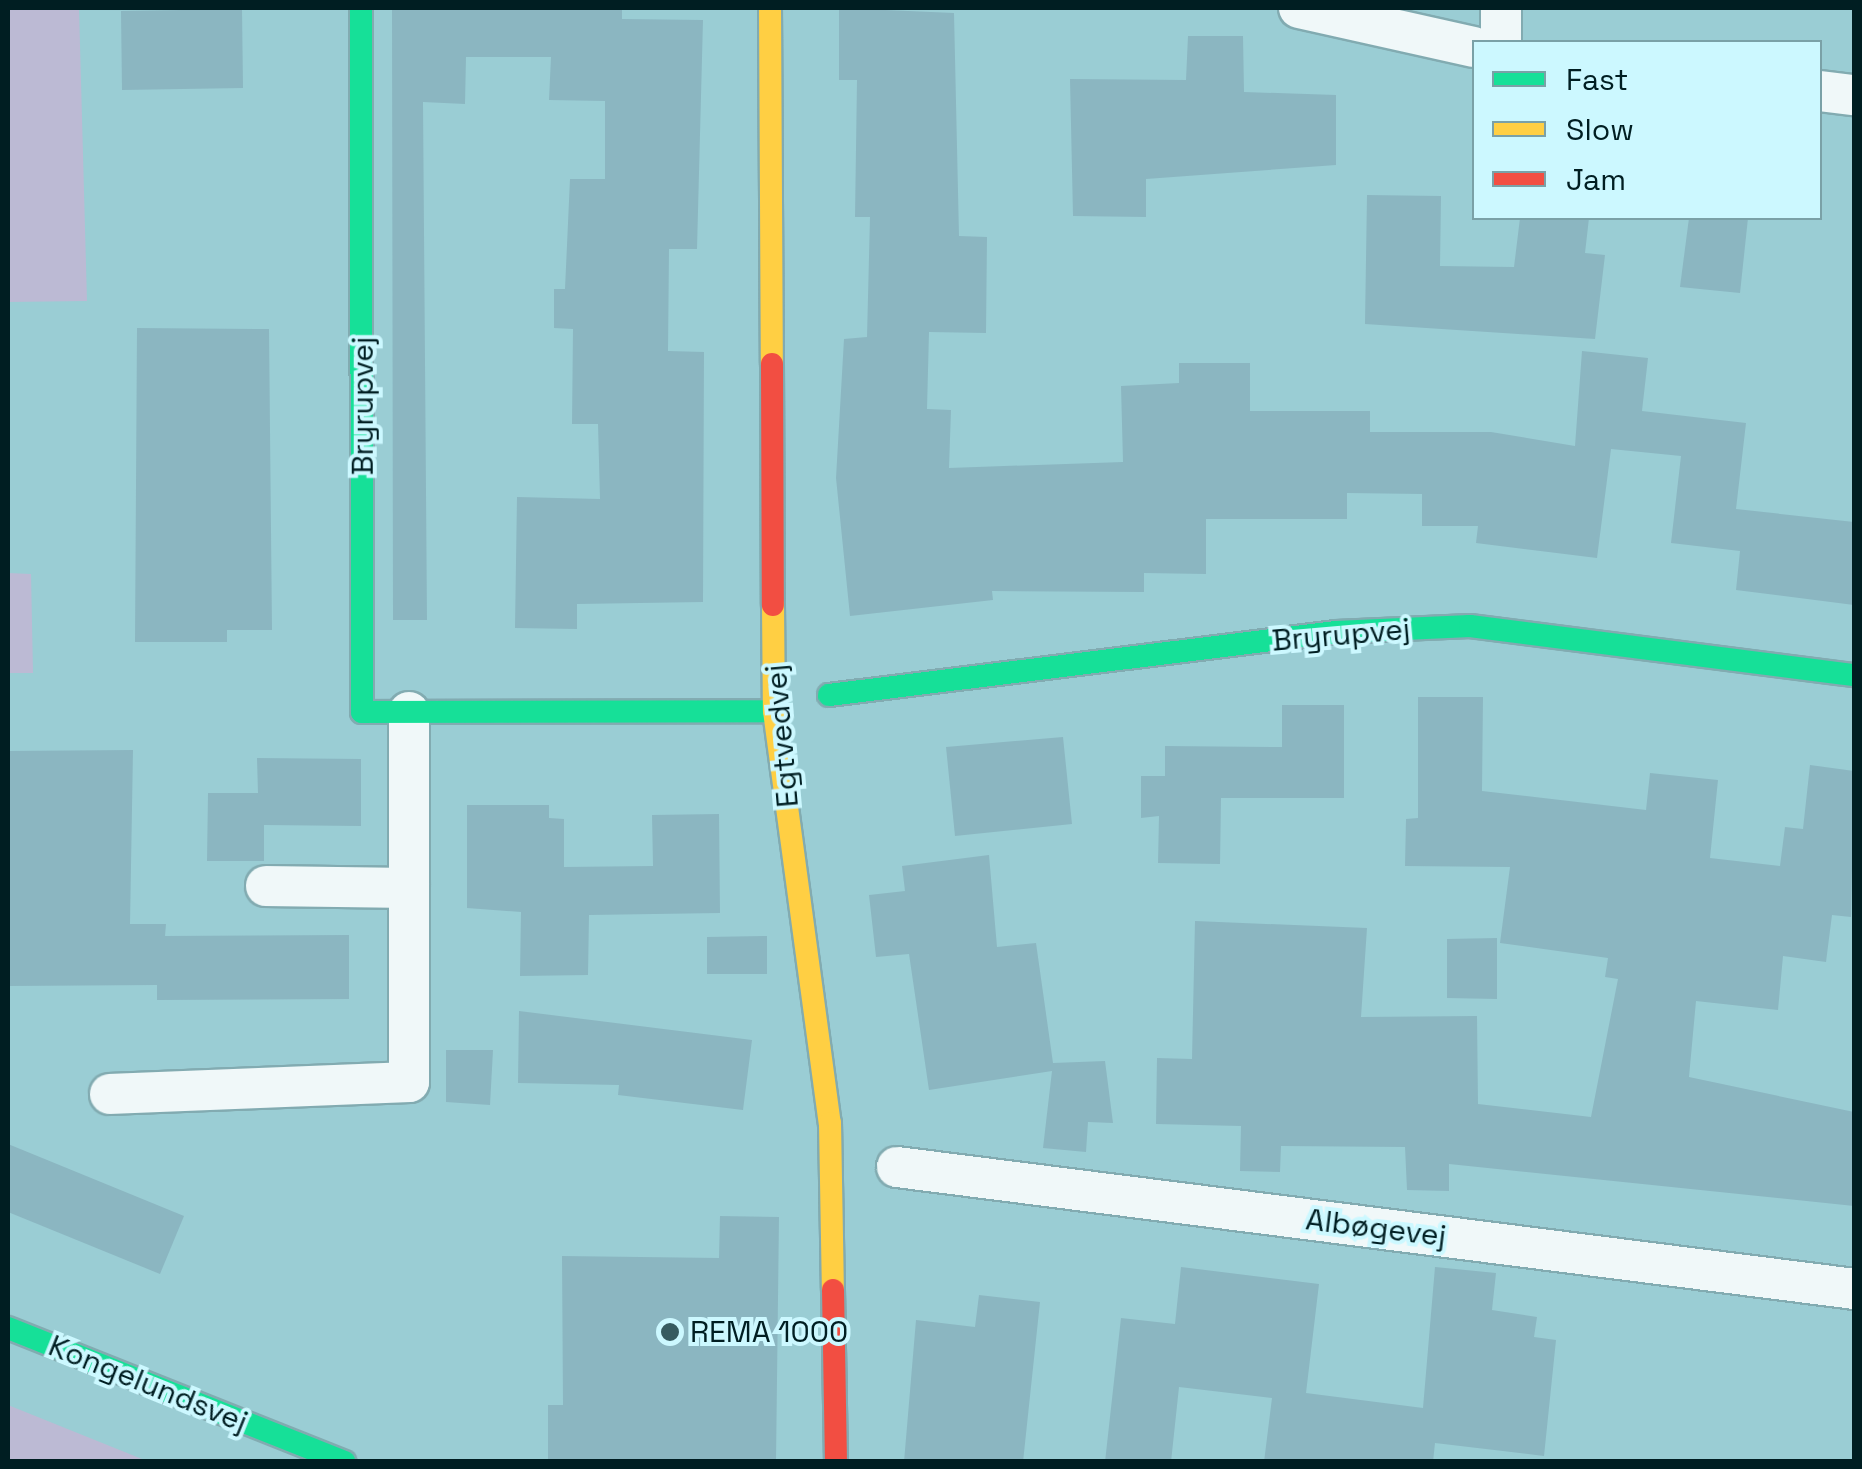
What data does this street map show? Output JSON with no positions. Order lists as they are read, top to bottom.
{
  "streets": {
    "street": [
      "Bryrupvej",
      "Egtvedvej",
      "Albøgevej",
      "Kongelundsvej"
    ]
  },
  "crossings": [
    ["Bryrupvej", "Egtvedvej"]
  ],
  "places": ["REMA 1000"],
  "legend": ["Fast", "Slow", "Jam"]
}
